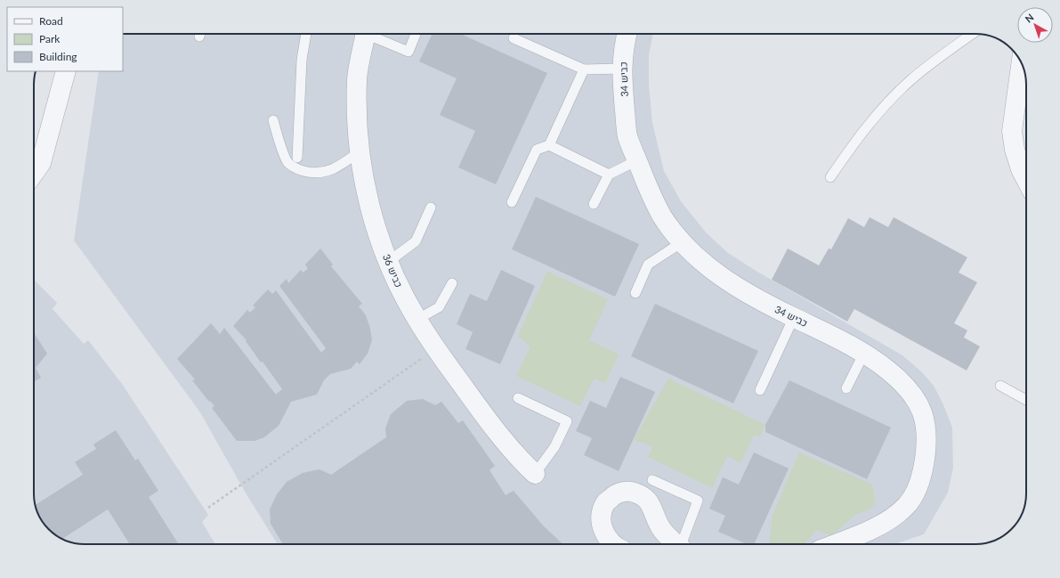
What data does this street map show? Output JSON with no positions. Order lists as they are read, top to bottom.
{
  "streets": {
    "street": ["כביש 34", "כביש 36"]
  },
  "legend": ["Road", "Park", "Building"],
  "north": "top left"
}
